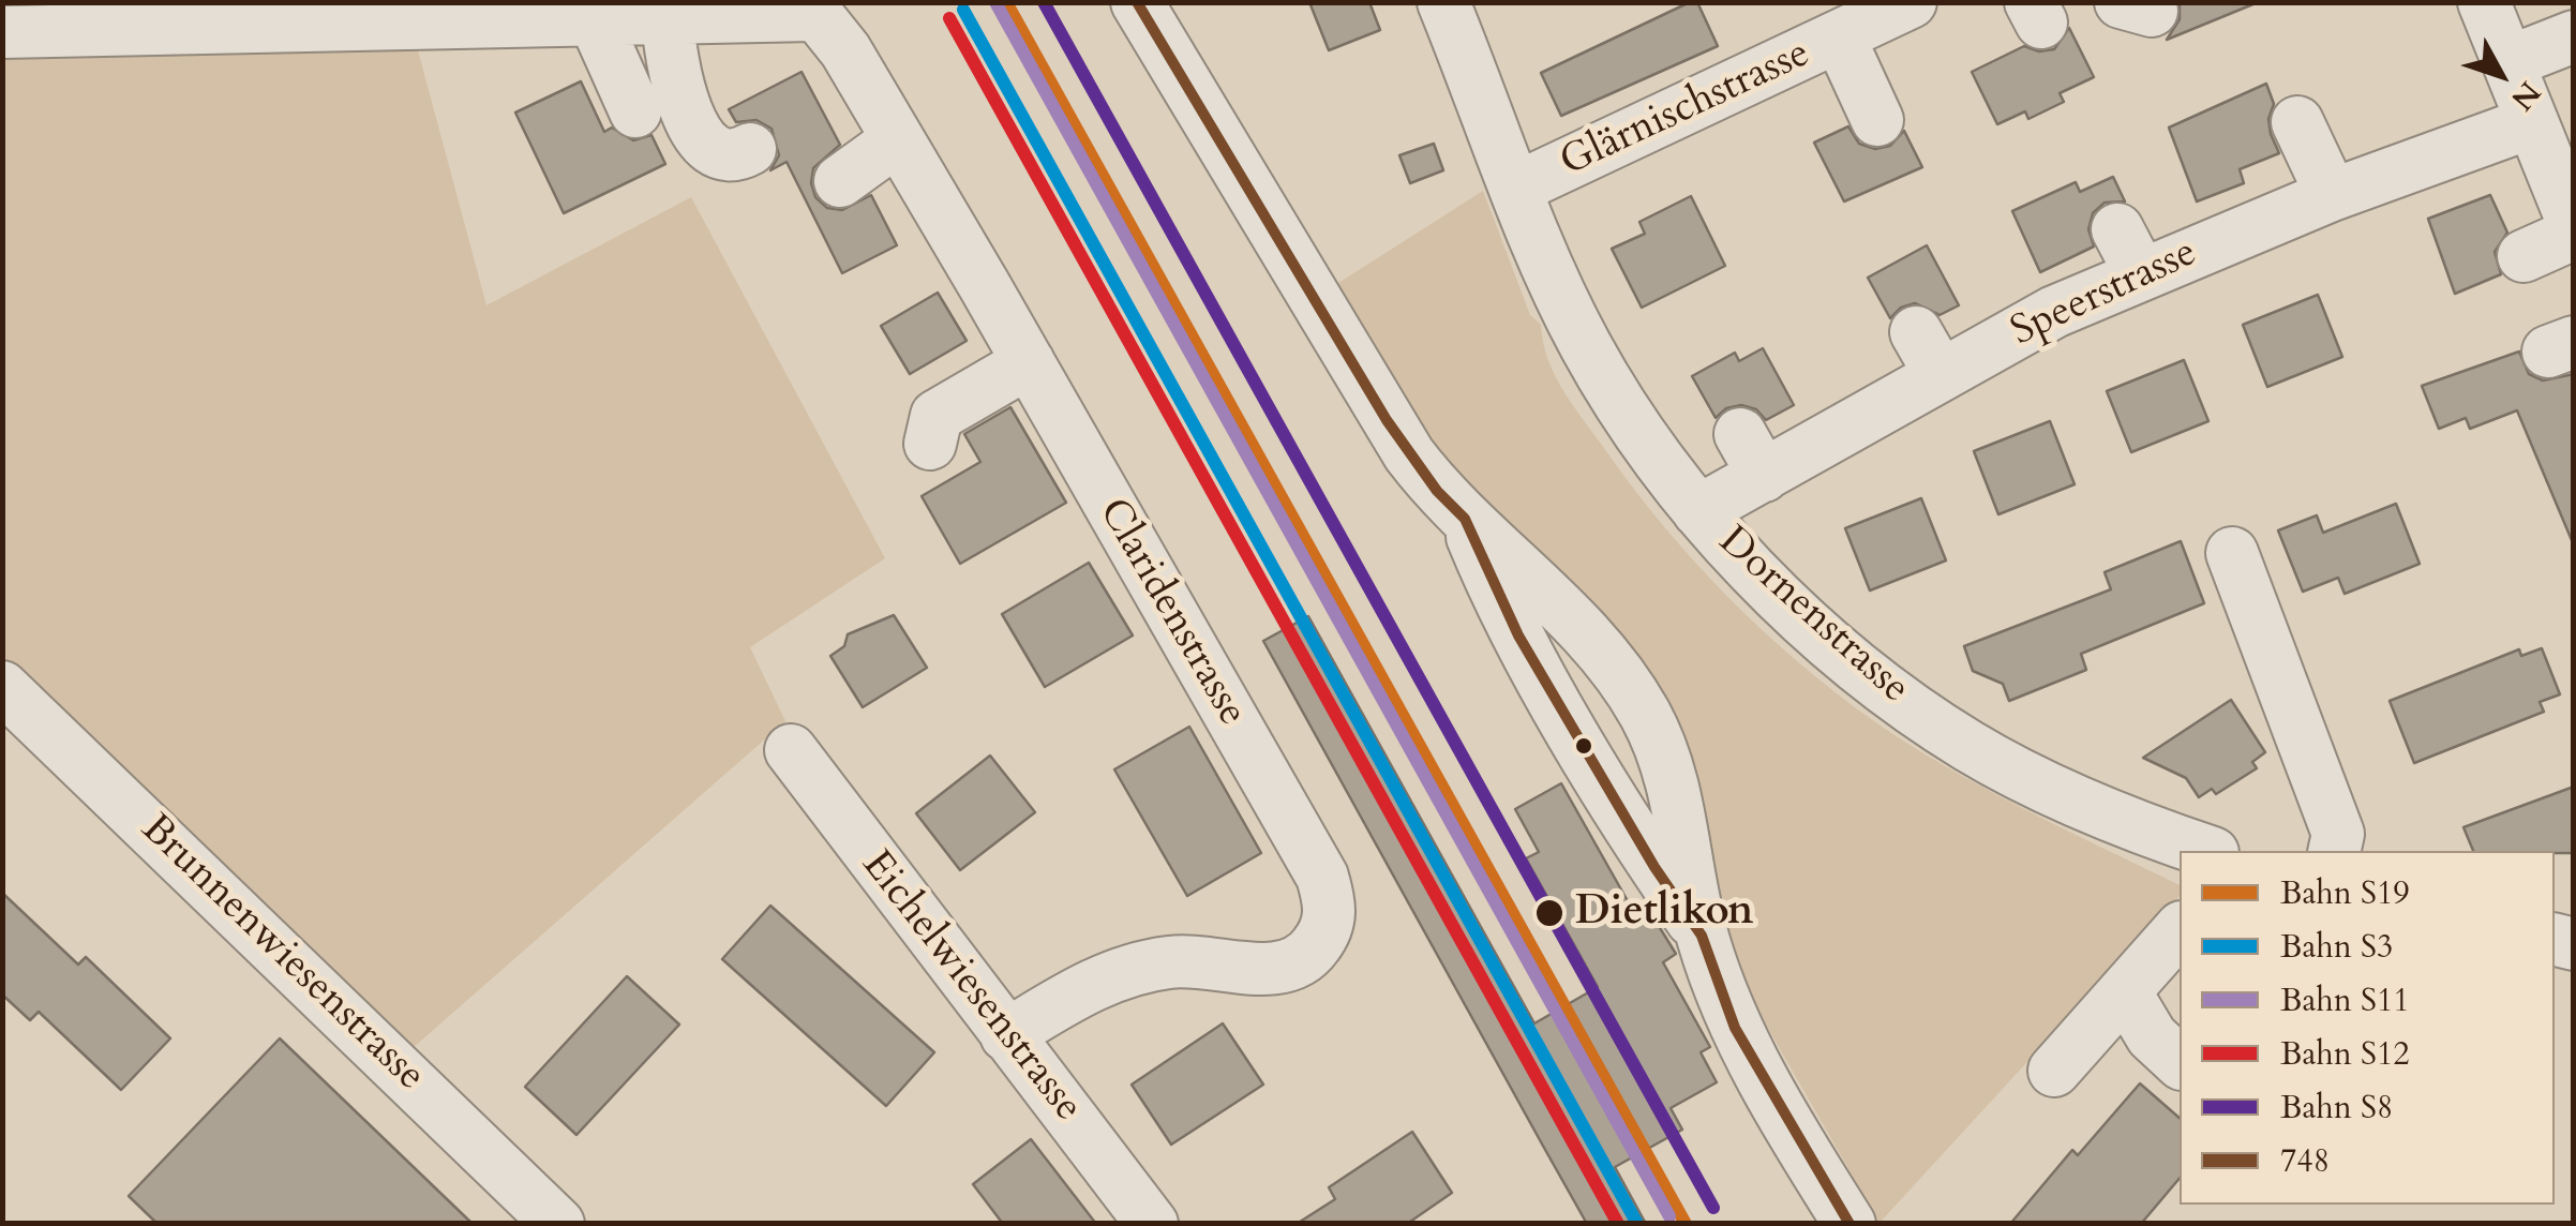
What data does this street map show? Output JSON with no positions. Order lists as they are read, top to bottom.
{
  "streets": {
    "street": [
      "Glärnischstrasse",
      "Speerstrasse",
      "Claridenstrasse",
      "Dornenstrasse",
      "Brunnenwiesenstrasse",
      "Eichelwiesenstrasse"
    ]
  },
  "crossings": [
    ["Glärnischstrasse", "Dornenstrasse"],
    ["Speerstrasse", "Dornenstrasse"],
    ["Claridenstrasse", "Eichelwiesenstrasse"]
  ],
  "places": ["Dietlikon"],
  "lines": [
    "rail line S19",
    "rail line S11",
    "rail line S8",
    "transit line 748",
    "rail line S3",
    "rail line S12"
  ],
  "legend": [
    "Bahn S19",
    "Bahn S3",
    "Bahn S11",
    "Bahn S12",
    "Bahn S8",
    "748"
  ],
  "north": "bottom right"
}
